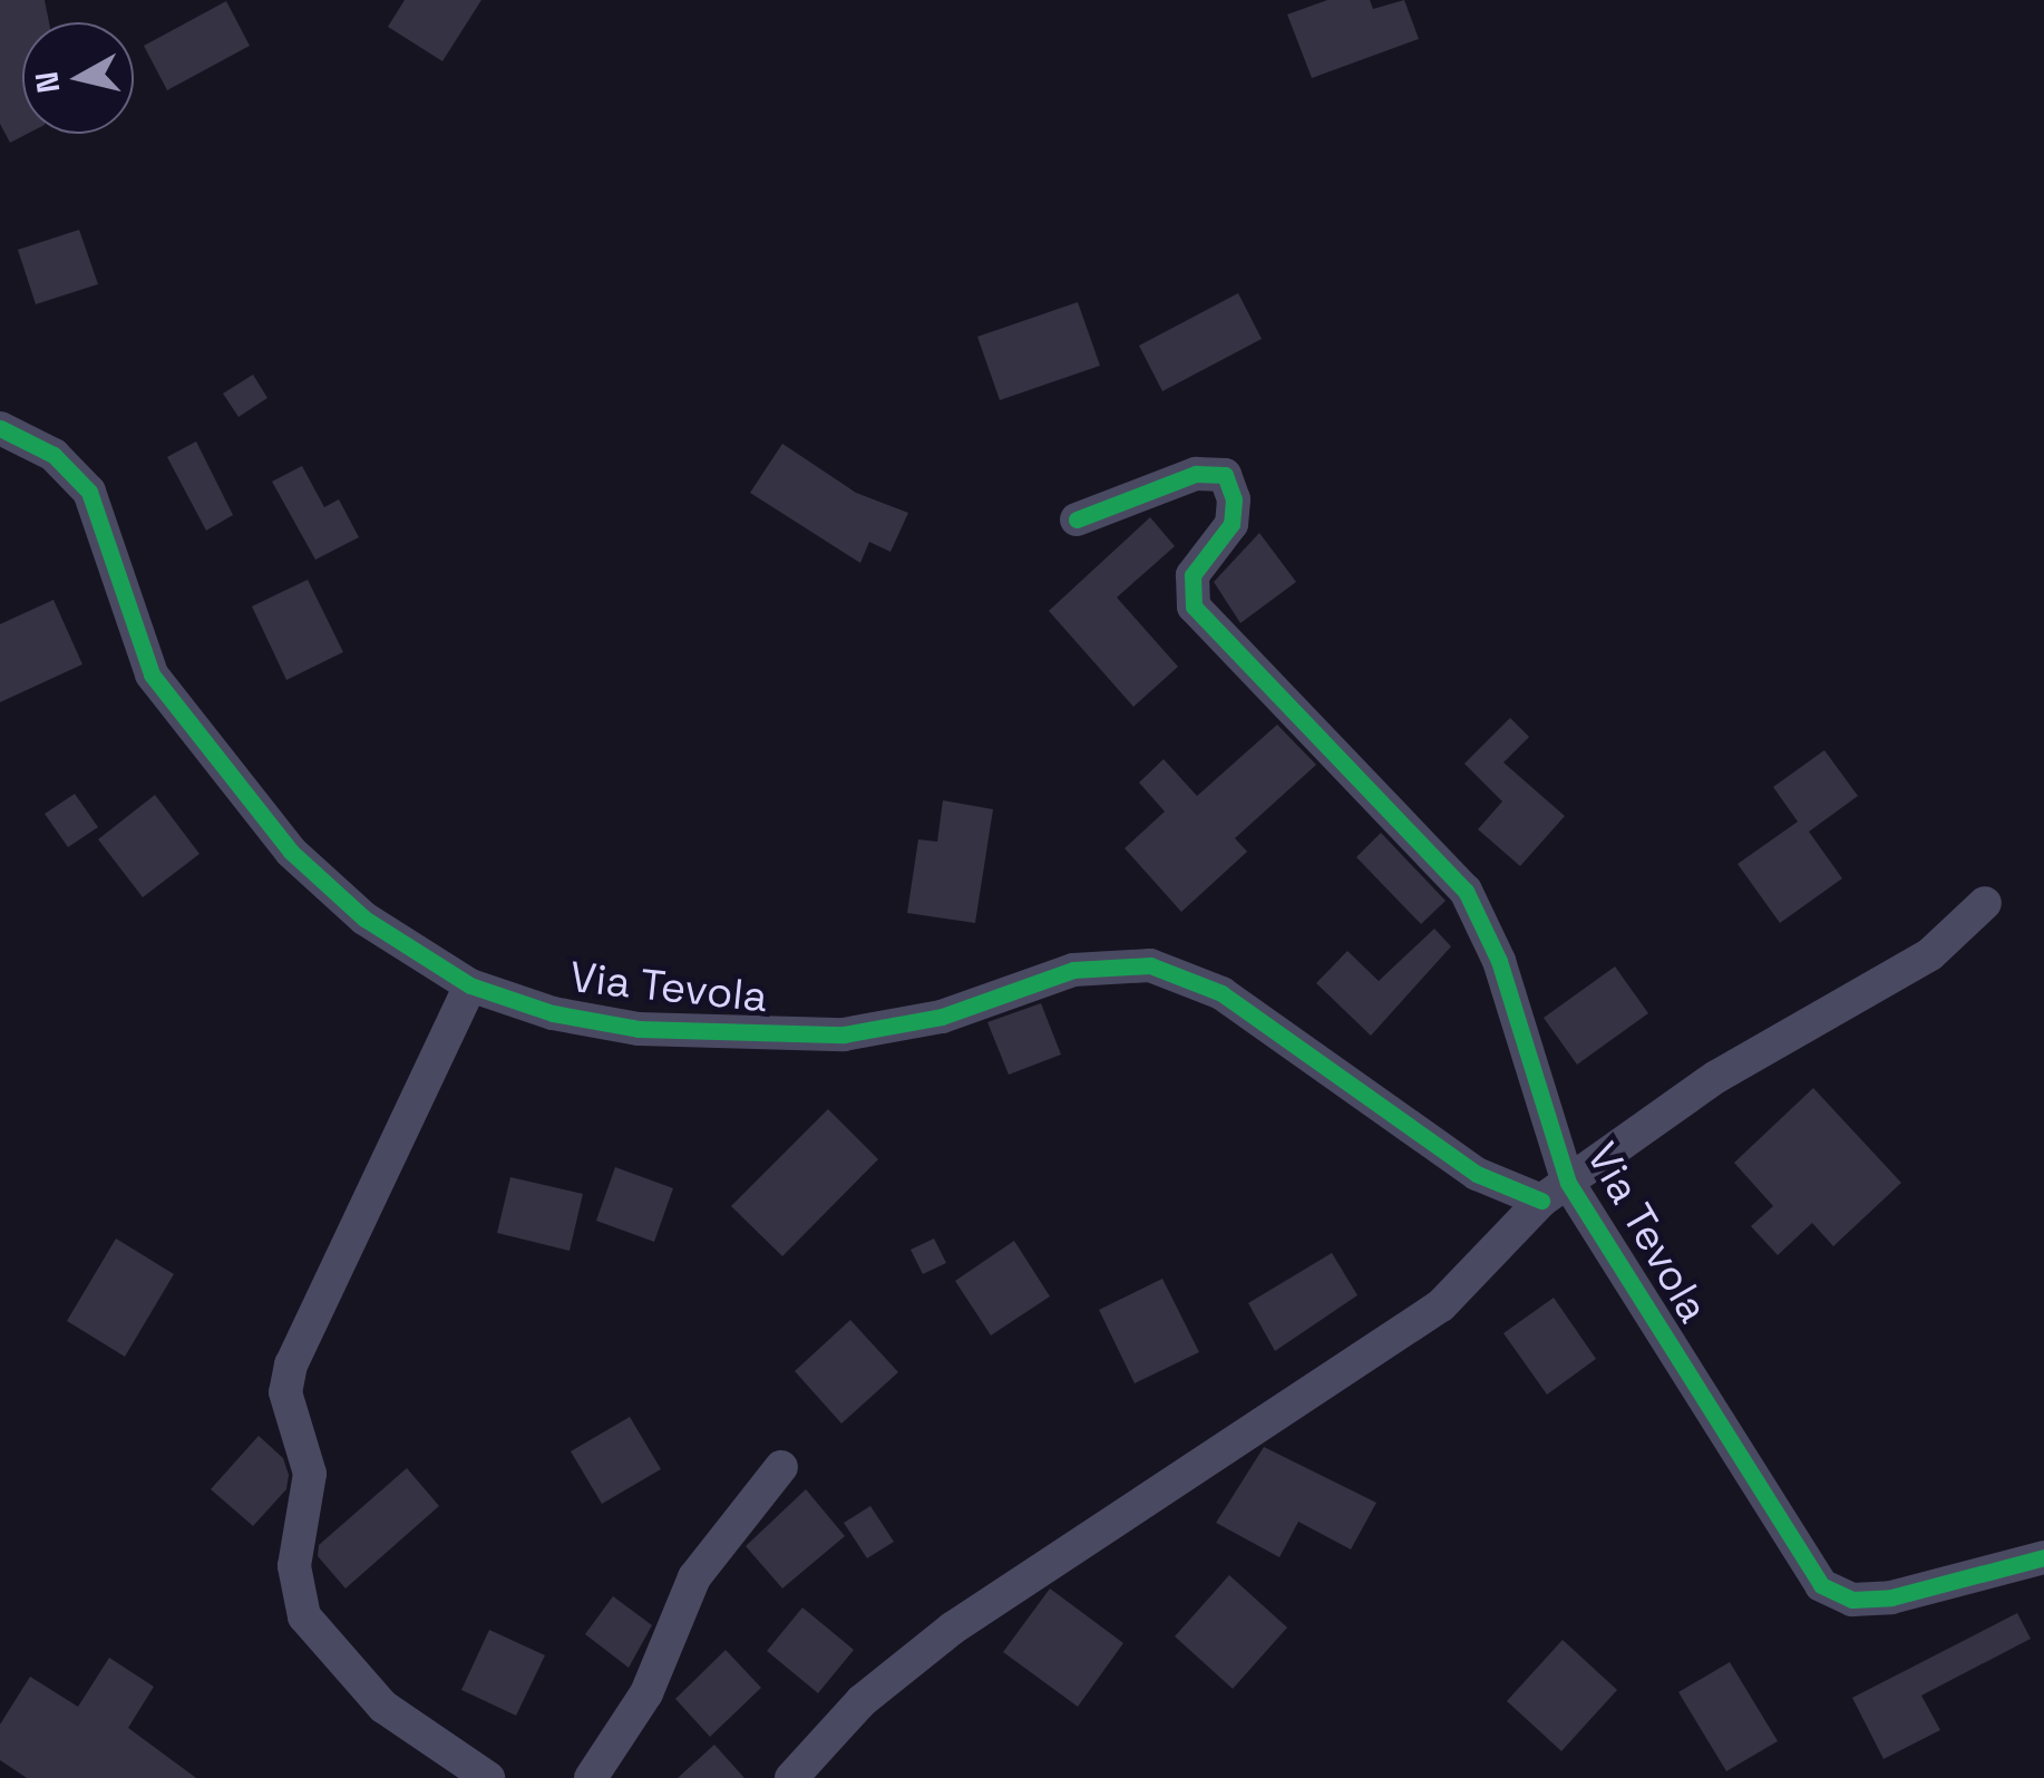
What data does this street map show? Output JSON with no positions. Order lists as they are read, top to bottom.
{
  "streets": {
    "street": ["Via Tevola"]
  },
  "north": "left"
}
